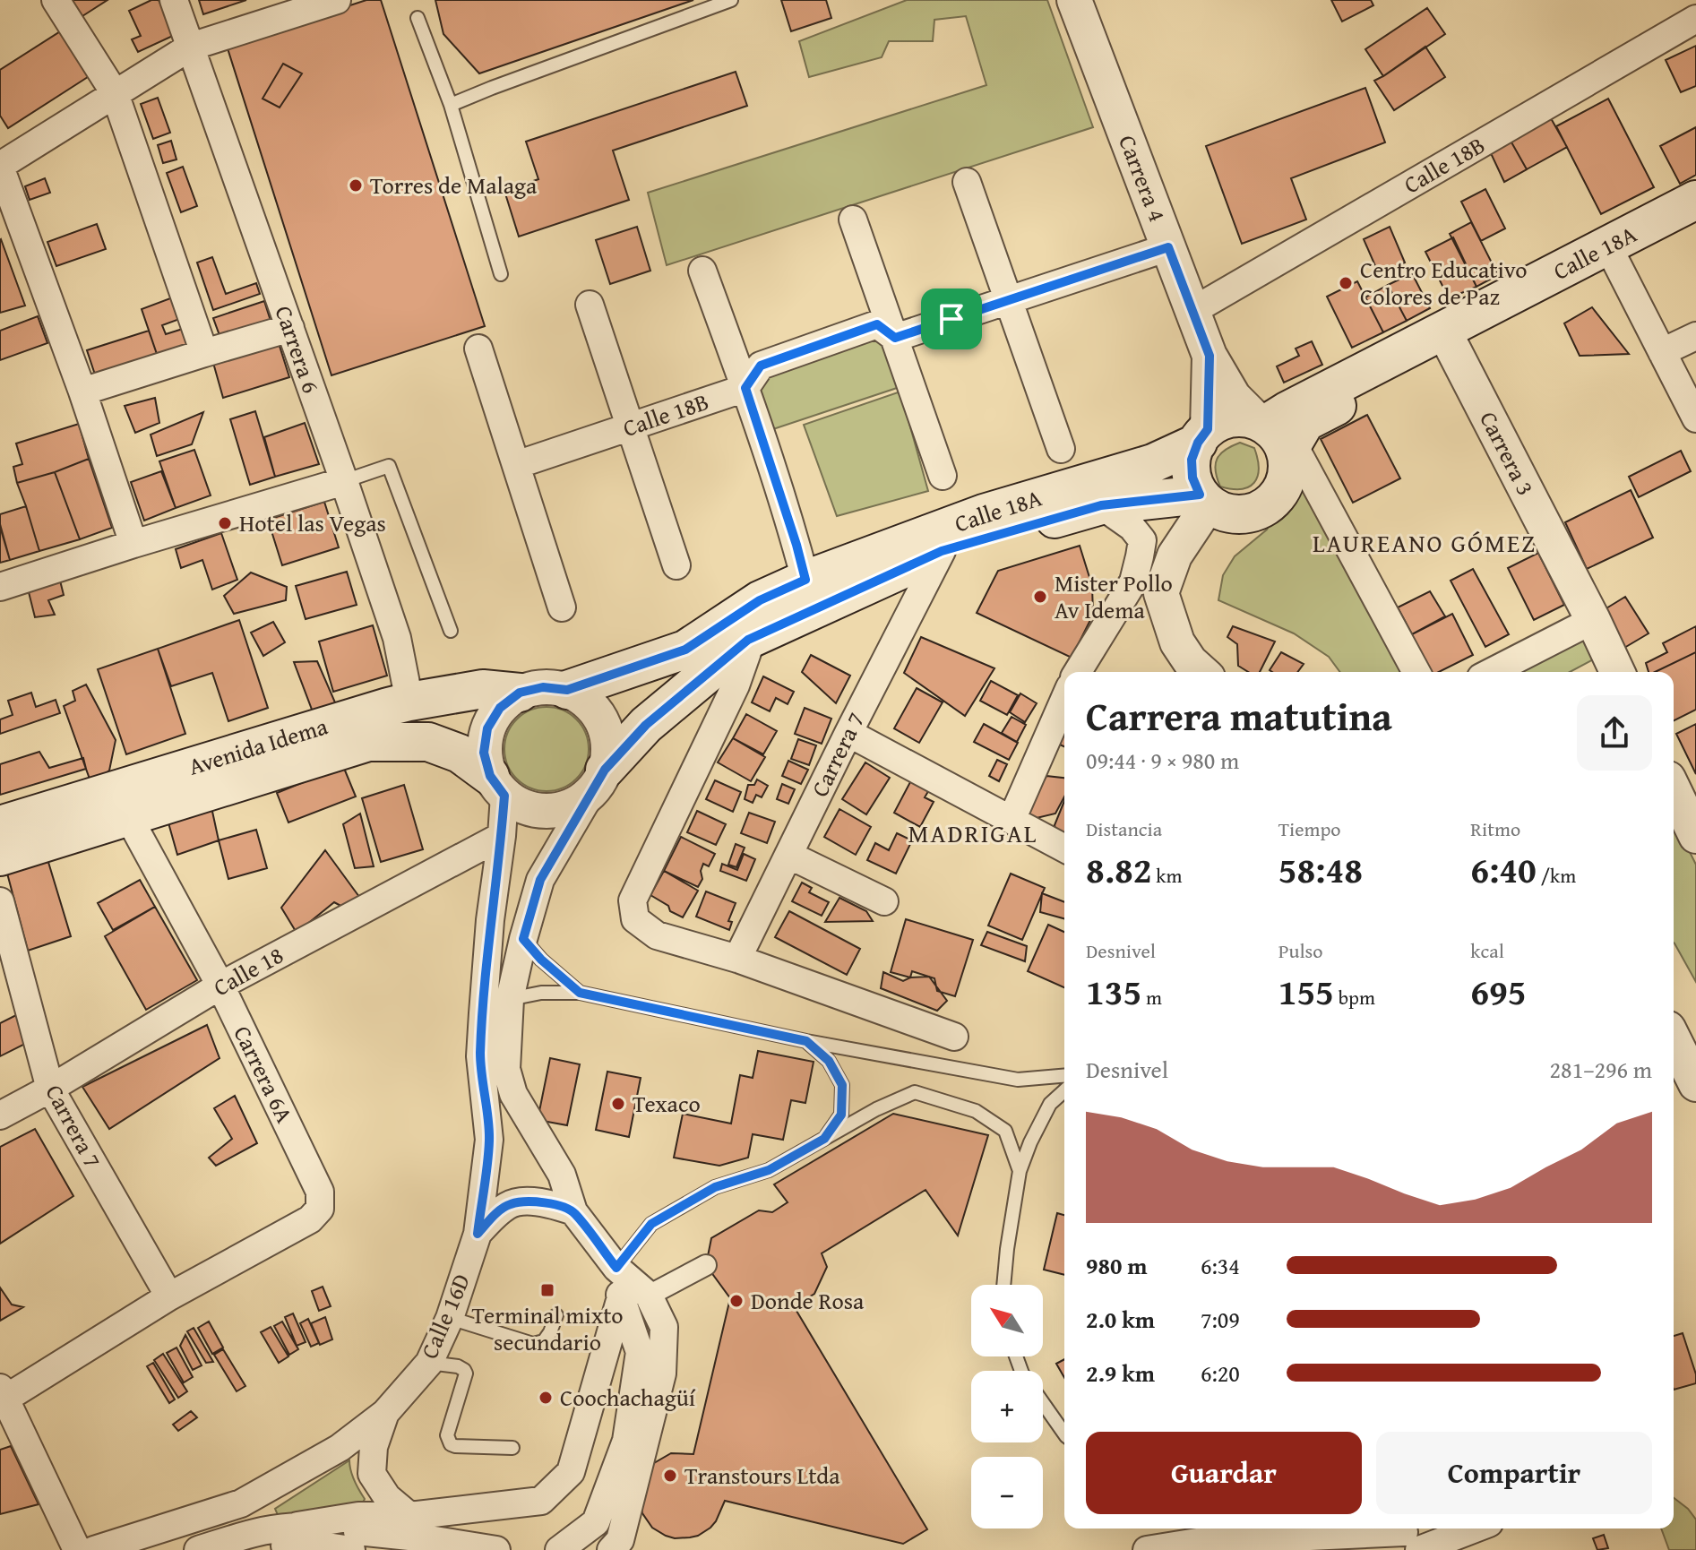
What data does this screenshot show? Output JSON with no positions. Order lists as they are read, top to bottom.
{
  "streets": {
    "main road": ["Calle 18A", "Avenida Idema"],
    "street": [
      "Calle 18B",
      "Carrera 4",
      "Carrera 6",
      "Carrera 3",
      "Carrera 7",
      "Calle 18",
      "Carrera 6A",
      "Calle 16D"
    ]
  },
  "crossings": [
    ["Calle 18B", "Carrera 4"],
    ["Carrera 4", "Calle 18A"],
    ["Calle 18A", "Carrera 3"],
    ["Calle 18A", "Avenida Idema"],
    ["Calle 18A", "Carrera 7"],
    ["Carrera 6", "Avenida Idema"],
    ["Avenida Idema", "Carrera 6A"],
    ["Carrera 7", "Calle 18"],
    ["Carrera 7", "Carrera 6A"],
    ["Calle 18", "Carrera 6A"]
  ],
  "districts": ["LAUREANO GÓMEZ", "MADRIGAL"],
  "places": {
    "other": [
      "Torres de Malaga",
      "Centro Educativo Colores de Paz",
      "Hotel las Vegas",
      "Mister Pollo Av Idema",
      "Texaco",
      "Donde Rosa",
      "Coochachagüí",
      "Transtours Ltda"
    ],
    "transit": ["Terminal mixto secundario"]
  },
  "north": "top left",
  "page": {
    "heading": ["Carrera matutina", "09:44 · 9 × 980 m"],
    "stats": [
      ["Distancia", "8.82 km"],
      ["Tiempo", "58:48"],
      ["Ritmo", "6:40 /km"],
      ["Desnivel", "135 m"],
      ["Pulso", "155 bpm"],
      ["kcal", "695"]
    ],
    "chart": ["Desnivel", "281–296 m"],
    "list": [
      {
        "name": "980 m",
        "note": "6:34"
      },
      {
        "name": "2.0 km",
        "note": "7:09"
      },
      {
        "name": "2.9 km",
        "note": "6:20"
      }
    ],
    "map_buttons": ["+", "−"],
    "buttons": ["Guardar", "Compartir"]
  }
}
